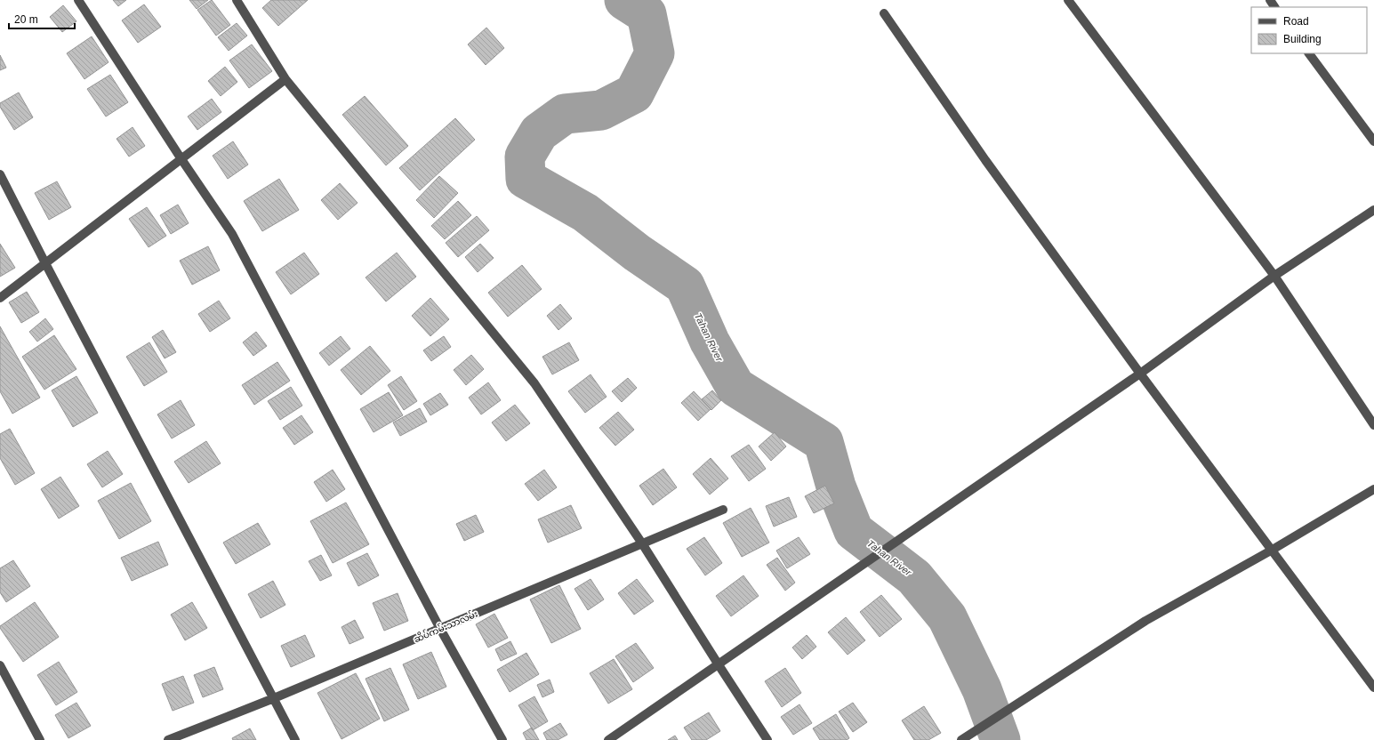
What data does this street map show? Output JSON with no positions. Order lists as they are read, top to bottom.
{
  "streets": {
    "street": ["ဆိပ်ကမ်းသာလမ်း"]
  },
  "water": ["Tahan River"],
  "legend": ["Road", "Building"],
  "scale_bar": "20 m"
}
